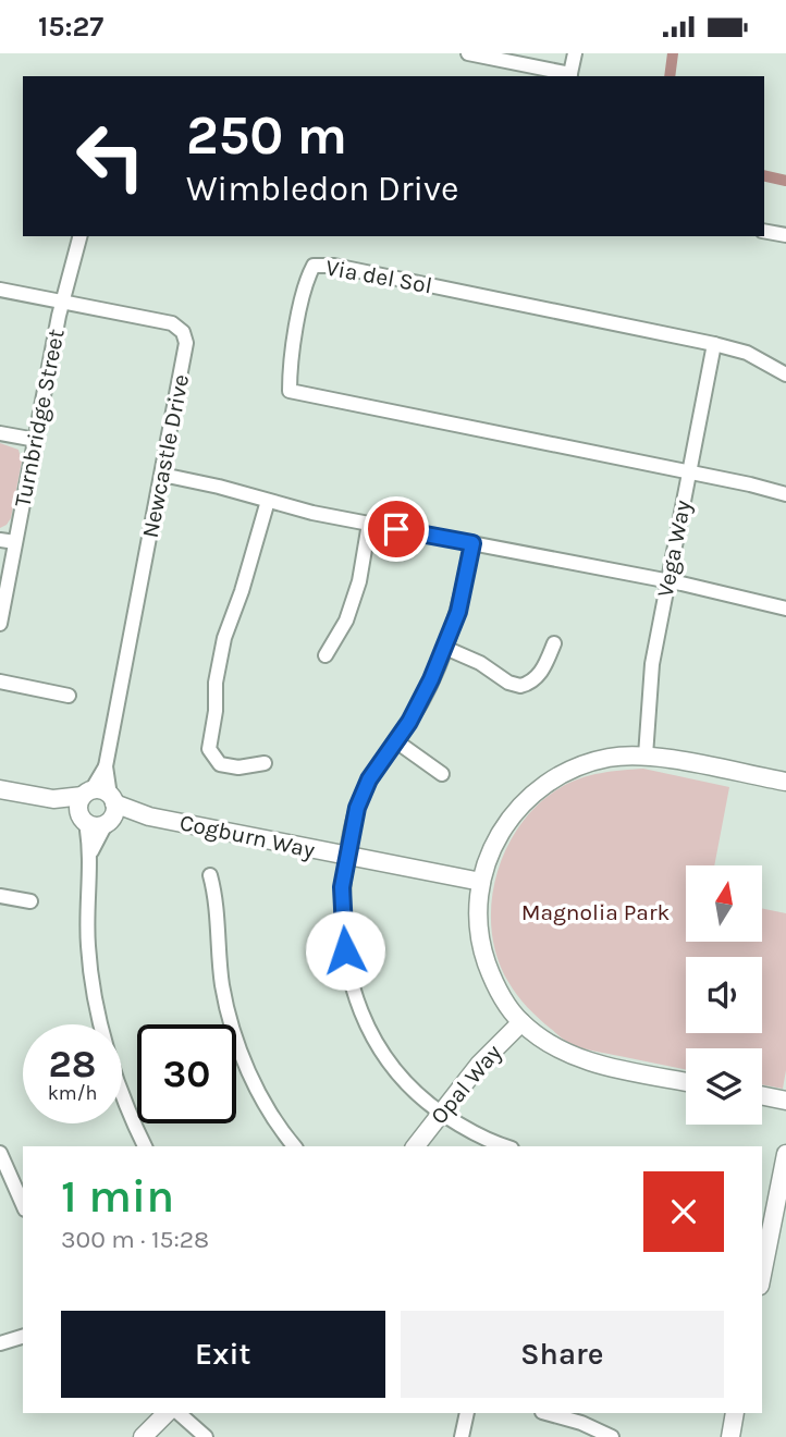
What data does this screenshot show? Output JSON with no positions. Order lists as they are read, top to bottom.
{
  "streets": {
    "street": [
      "Via del Sol",
      "Turnbridge Street",
      "Newcastle Drive",
      "Vega Way",
      "Cogburn Way",
      "Opal Way"
    ]
  },
  "crossings": [
    ["Via del Sol", "Vega Way"],
    ["Turnbridge Street", "Newcastle Drive"],
    ["Newcastle Drive", "Cogburn Way"]
  ],
  "parks": ["Magnolia Park"],
  "north": "top",
  "page": {
    "status": "15:27",
    "turn": ["250 m", "Wimbledon Drive"],
    "speed": "28 km/h",
    "limit": "30",
    "heading": ["1 min", "300 m · 15:28"],
    "buttons": ["Exit", "Share"]
  }
}
